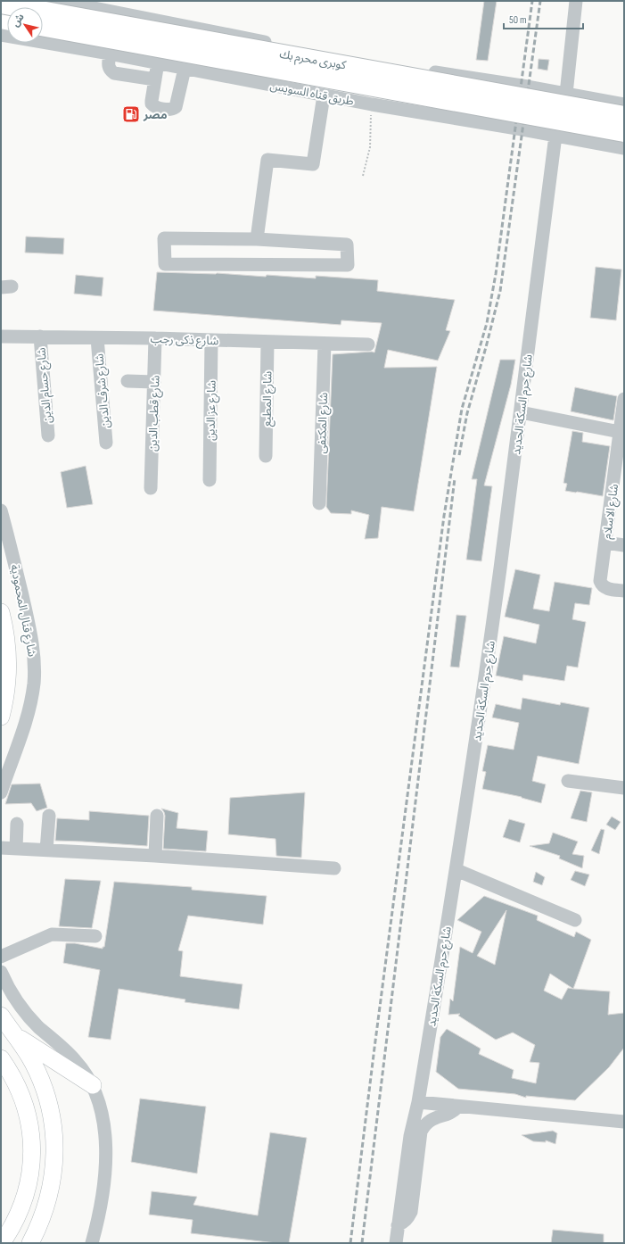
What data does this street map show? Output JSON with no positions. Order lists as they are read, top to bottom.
{
  "streets": {
    "highway": ["كوبرى محرم بك"],
    "street": [
      "طريق قناه السويس",
      "شارع ذكى رجب",
      "شارع حسام الدين",
      "شارع شرف الدين",
      "شارع المطيع",
      "شارع حرم السكة الحديد",
      "شارع عز الدين",
      "شارع قطب الدين",
      "شارع المكتفى",
      "شارع الاسلام",
      "شارع قنال المحمودية"
    ]
  },
  "crossings": [
    ["طريق قناه السويس", "شارع حرم السكة الحديد"],
    ["شارع ذكى رجب", "شارع حسام الدين"],
    ["شارع ذكى رجب", "شارع شرف الدين"],
    ["شارع ذكى رجب", "شارع المطيع"],
    ["شارع ذكى رجب", "شارع عز الدين"],
    ["شارع ذكى رجب", "شارع قطب الدين"],
    ["شارع ذكى رجب", "شارع المكتفى"]
  ],
  "places": {
    "fuel station": ["مصر"]
  },
  "scale_bar": "50 m",
  "north": "top left"
}
